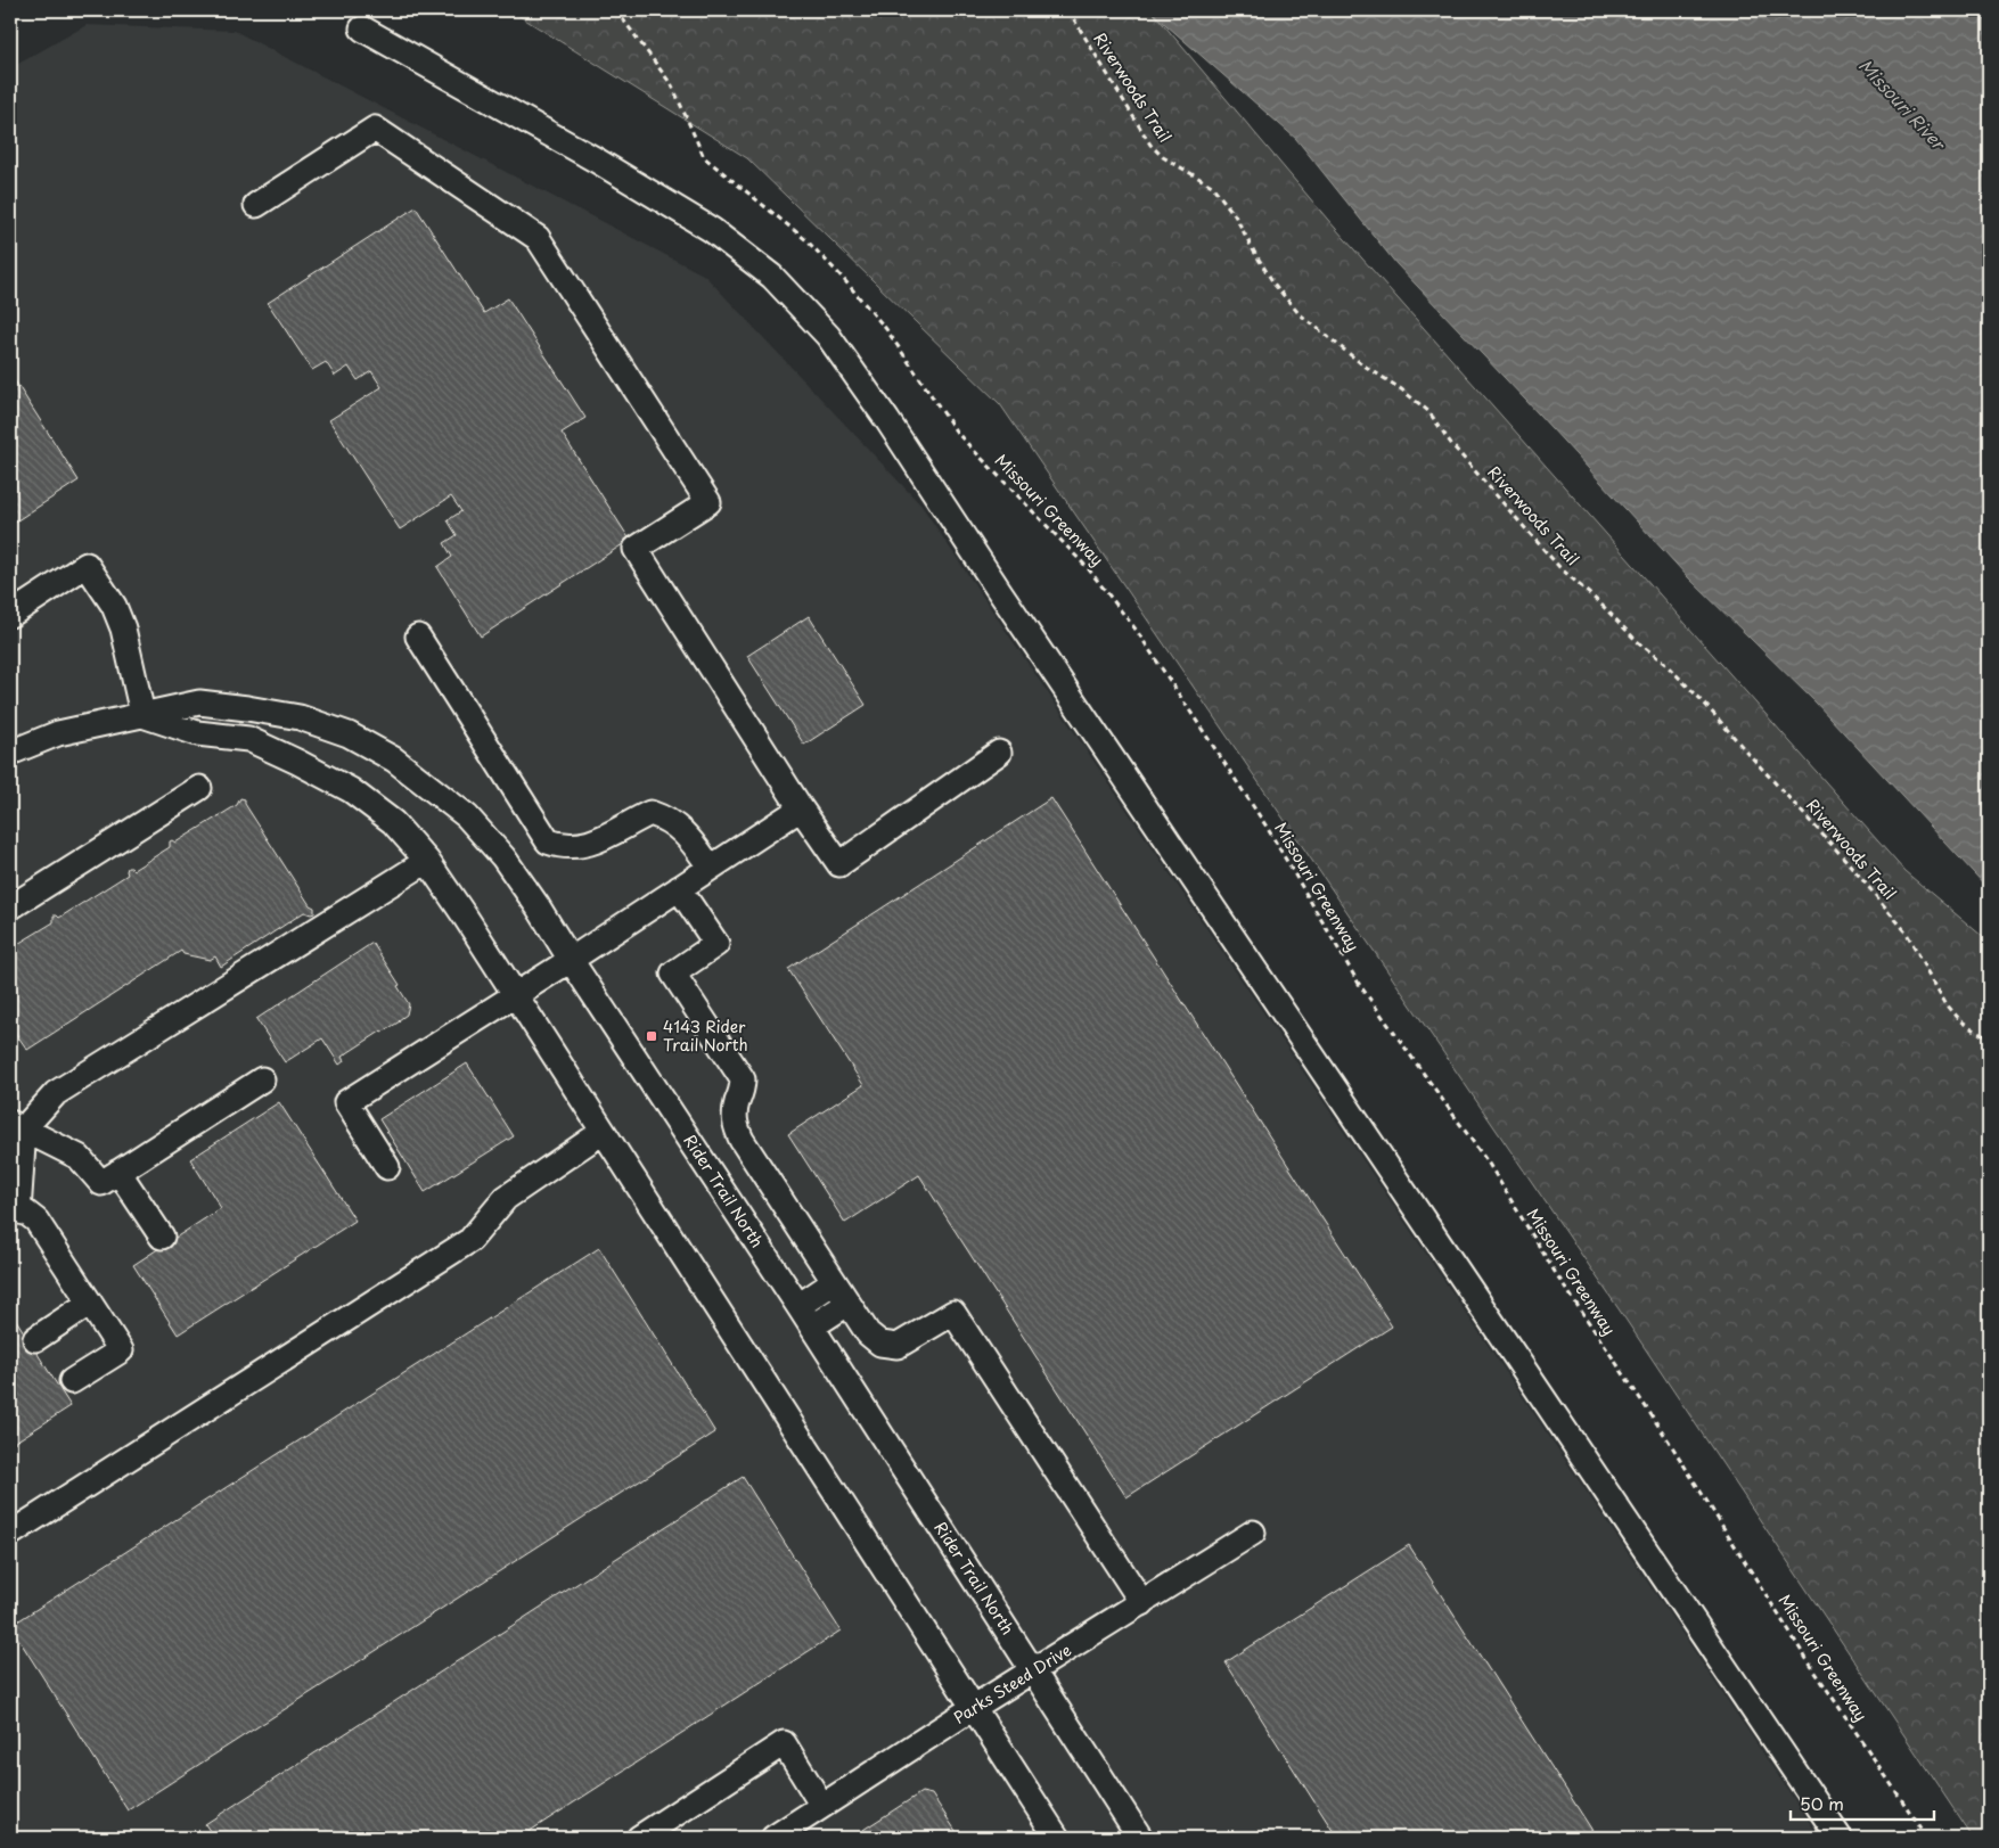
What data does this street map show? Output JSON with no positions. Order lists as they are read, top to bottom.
{
  "streets": {
    "street": ["Rider Trail North", "Parks Steed Drive"],
    "path": ["Riverwoods Trail", "Missouri Greenway"]
  },
  "crossings": [
    ["Rider Trail North", "Parks Steed Drive"]
  ],
  "water": ["Missouri River"],
  "places": {
    "transit": ["4143 Rider Trail North"]
  },
  "scale_bar": "50 m"
}
